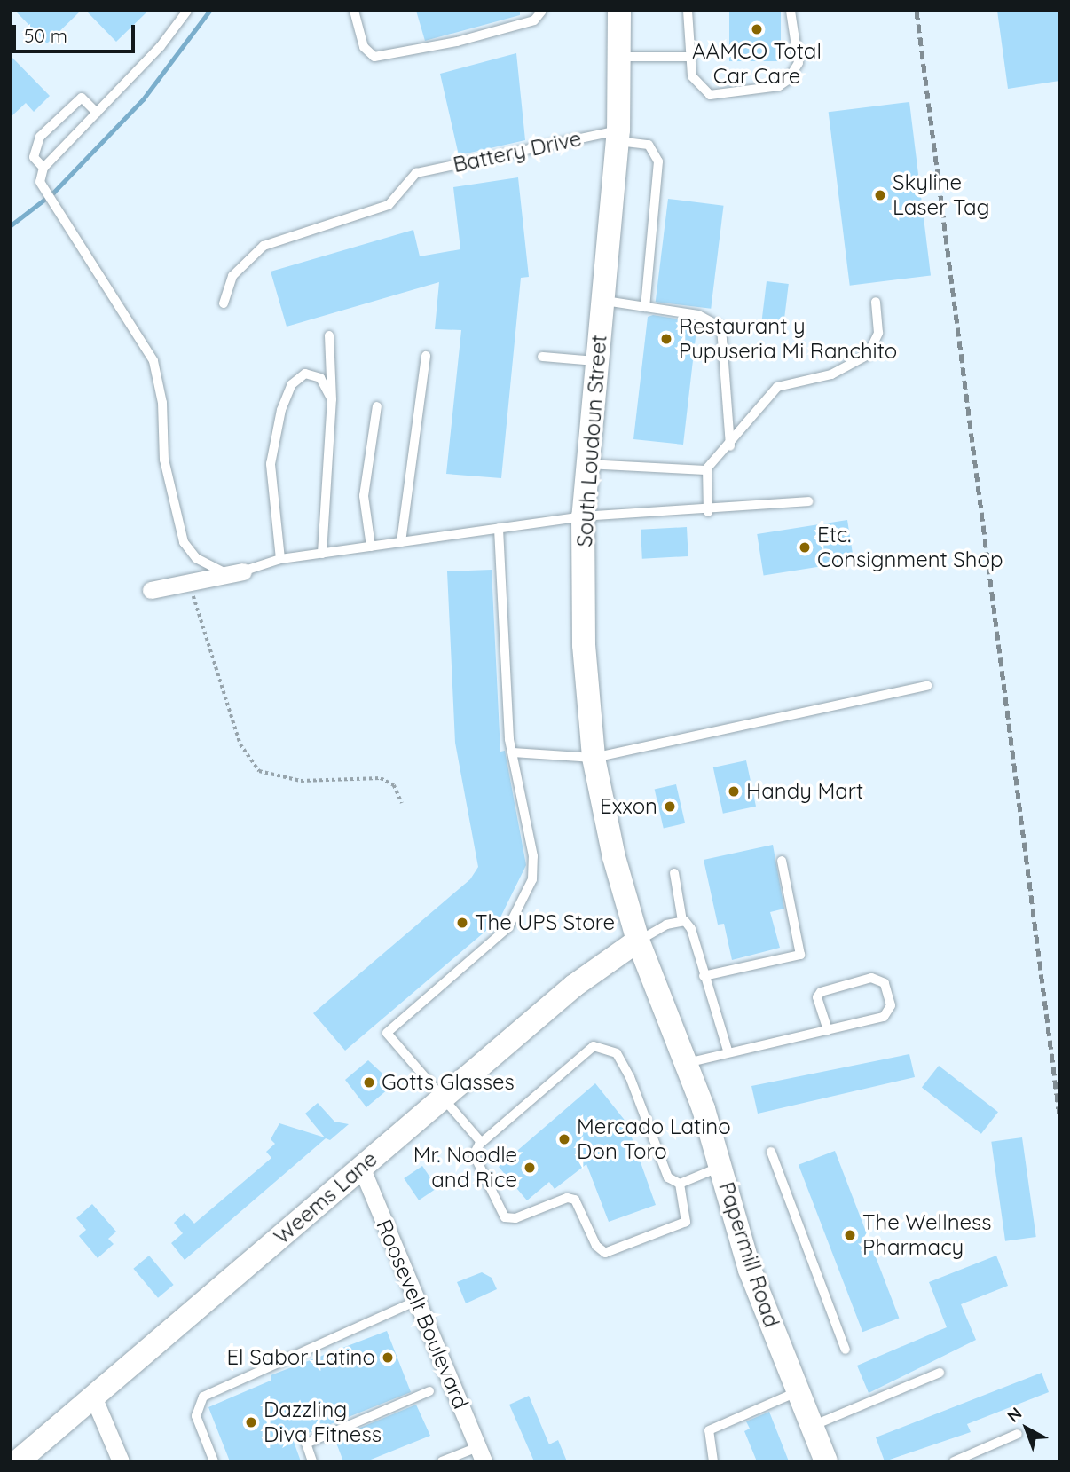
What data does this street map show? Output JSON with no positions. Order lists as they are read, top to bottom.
{
  "streets": {
    "main road": ["South Loudoun Street", "Weems Lane", "Papermill Road"],
    "street": ["Roosevelt Boulevard"],
    "lane": ["Battery Drive"]
  },
  "crossings": [
    ["Battery Drive", "South Loudoun Street"],
    ["South Loudoun Street", "Weems Lane"],
    ["South Loudoun Street", "Papermill Road"],
    ["Weems Lane", "Papermill Road"],
    ["Weems Lane", "Roosevelt Boulevard"]
  ],
  "places": [
    "AAMCO Total Car Care",
    "Skyline Laser Tag",
    "Restaurant y Pupuseria Mi Ranchito",
    "Etc. Consignment Shop",
    "Handy Mart",
    "Exxon",
    "The UPS Store",
    "Gotts Glasses",
    "Mercado Latino Don Toro",
    "Mr. Noodle and Rice",
    "The Wellness Pharmacy",
    "El Sabor Latino",
    "Dazzling Diva Fitness"
  ],
  "scale_bar": "50 m",
  "north": "top left"
}
